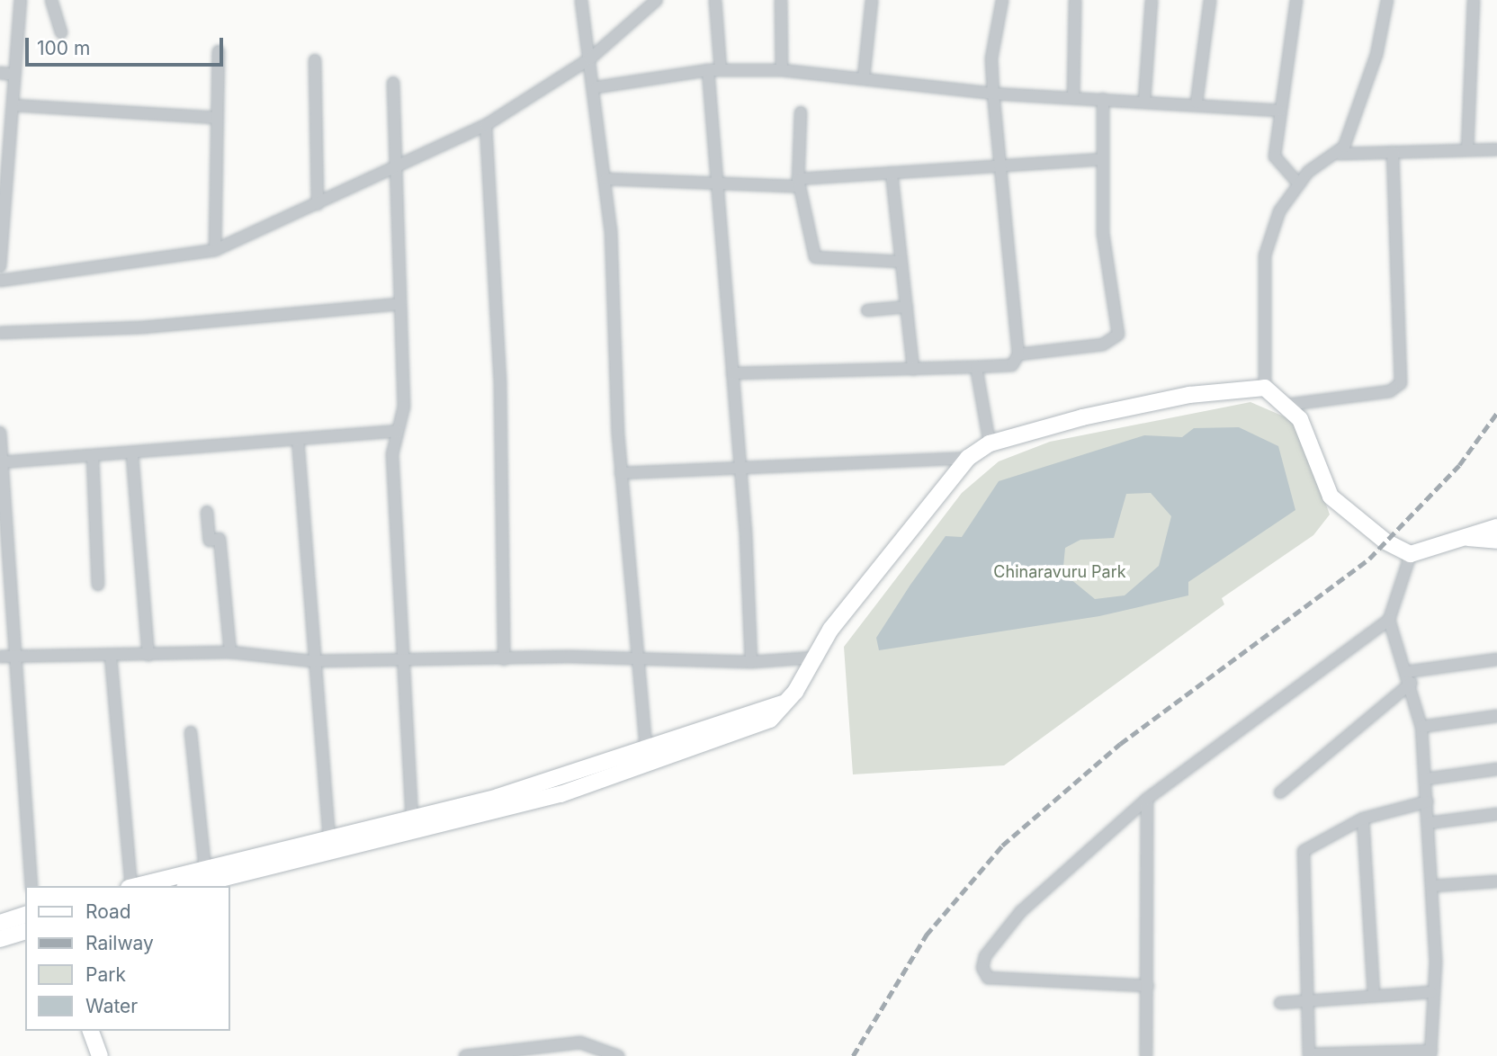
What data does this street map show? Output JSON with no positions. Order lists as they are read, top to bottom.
{
  "parks": ["Chinaravuru Park"],
  "legend": [
    "Road",
    "Railway",
    "Park",
    "Water"
  ],
  "scale_bar": "100 m"
}
